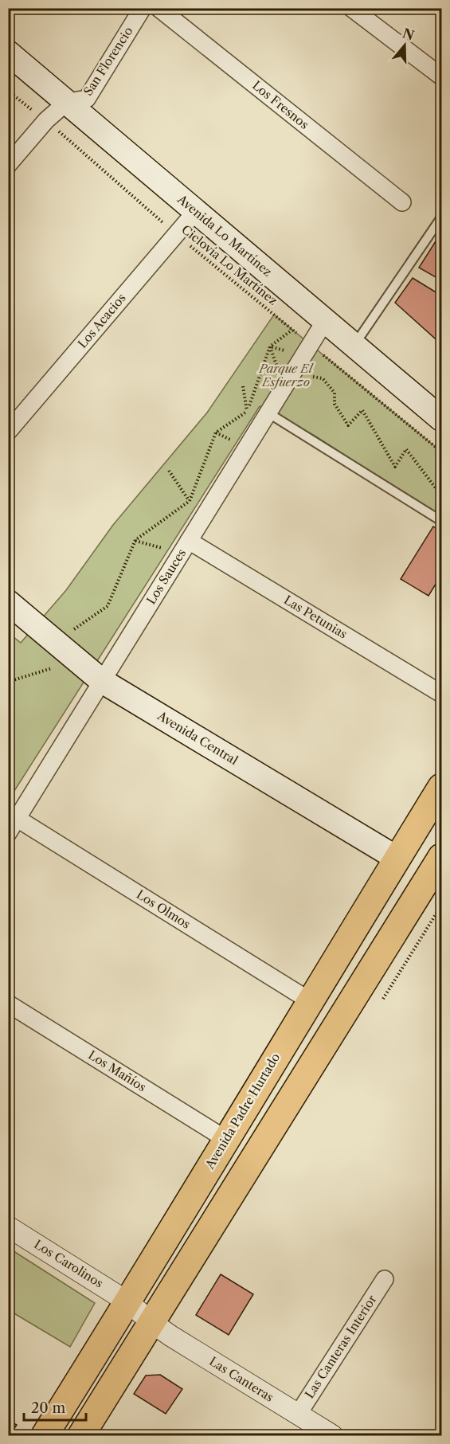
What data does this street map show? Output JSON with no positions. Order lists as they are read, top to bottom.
{
  "streets": {
    "main road": ["Avenida Lo Martínez", "Avenida Central", "Avenida Padre Hurtado"],
    "street": [
      "San Florencio",
      "Los Fresnos",
      "Los Acacios",
      "Los Sauces",
      "Las Petunias",
      "Los Olmos",
      "Los Mañíos",
      "Los Carolinos",
      "Las Canteras Interior",
      "Las Canteras"
    ],
    "path": ["Ciclovía Lo Martínez"]
  },
  "crossings": [
    ["San Florencio", "Avenida Lo Martínez"],
    ["Avenida Lo Martínez", "Los Acacios"],
    ["Avenida Lo Martínez", "Los Sauces"],
    ["Ciclovía Lo Martínez", "Los Acacios"],
    ["Ciclovía Lo Martínez", "Los Sauces"],
    ["Los Sauces", "Las Petunias"],
    ["Los Sauces", "Avenida Central"],
    ["Los Sauces", "Los Olmos"],
    ["Avenida Central", "Avenida Padre Hurtado"],
    ["Los Olmos", "Avenida Padre Hurtado"],
    ["Los Mañíos", "Avenida Padre Hurtado"],
    ["Avenida Padre Hurtado", "Los Carolinos"],
    ["Los Carolinos", "Las Canteras"],
    ["Las Canteras Interior", "Las Canteras"]
  ],
  "parks": ["Parque El Esfuerzo"],
  "scale_bar": "20 m",
  "north": "top"
}
